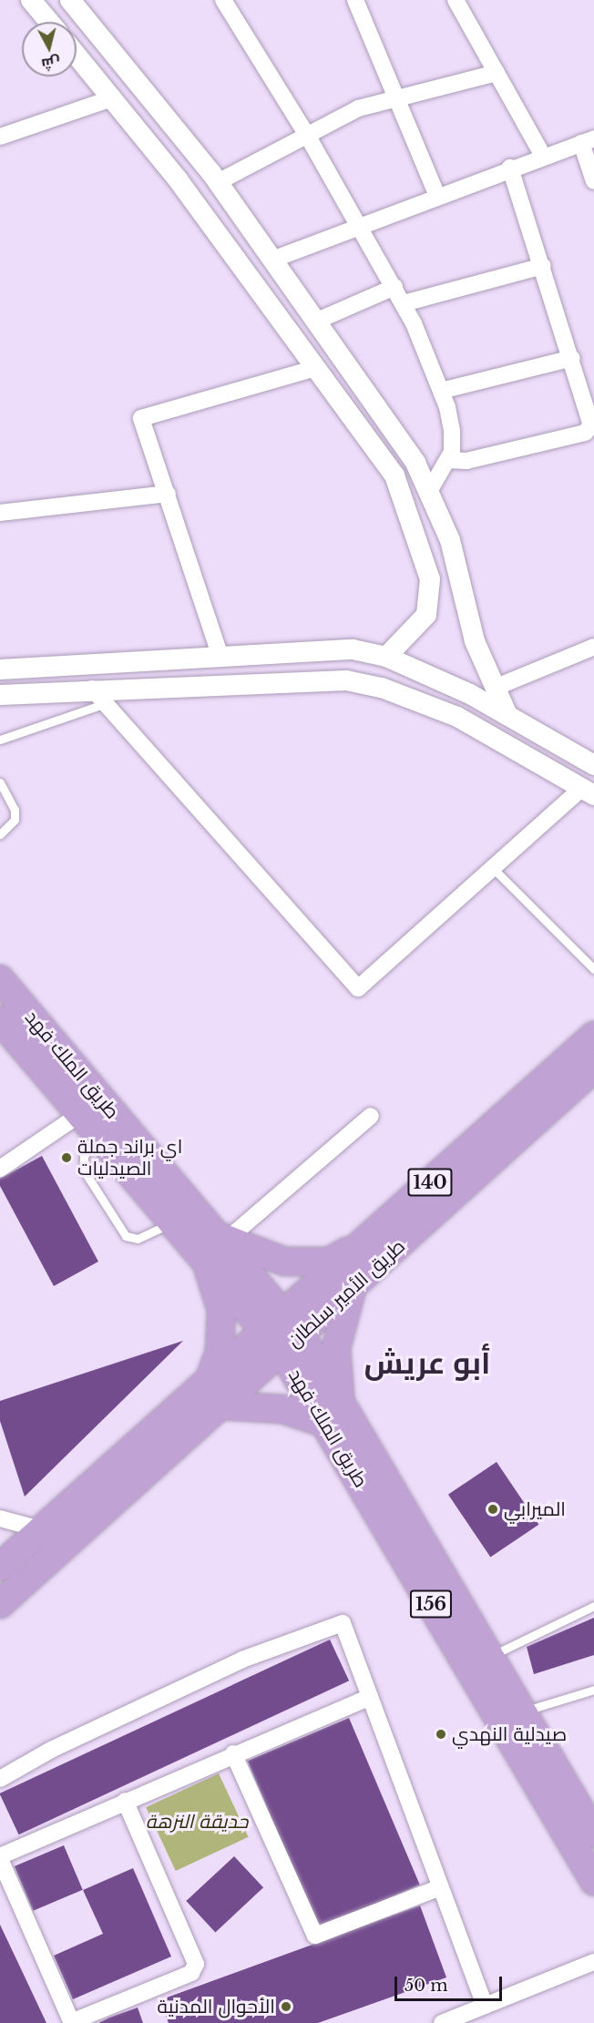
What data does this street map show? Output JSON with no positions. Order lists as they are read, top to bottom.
{
  "streets": {
    "highway": [
      "طريق الملك فهد",
      "140",
      "طريق الأمير سلطان",
      "156"
    ]
  },
  "crossings": [
    ["طريق الملك فهد", "طريق الأمير سلطان"]
  ],
  "districts": ["أبو عريش"],
  "parks": ["حديقة النزهة"],
  "places": [
    "اي براند جملة الصيدليات",
    "الميرابي",
    "صيدلية النهدي",
    "الأحوال المدنية"
  ],
  "scale_bar": "50 m",
  "north": "bottom"
}
